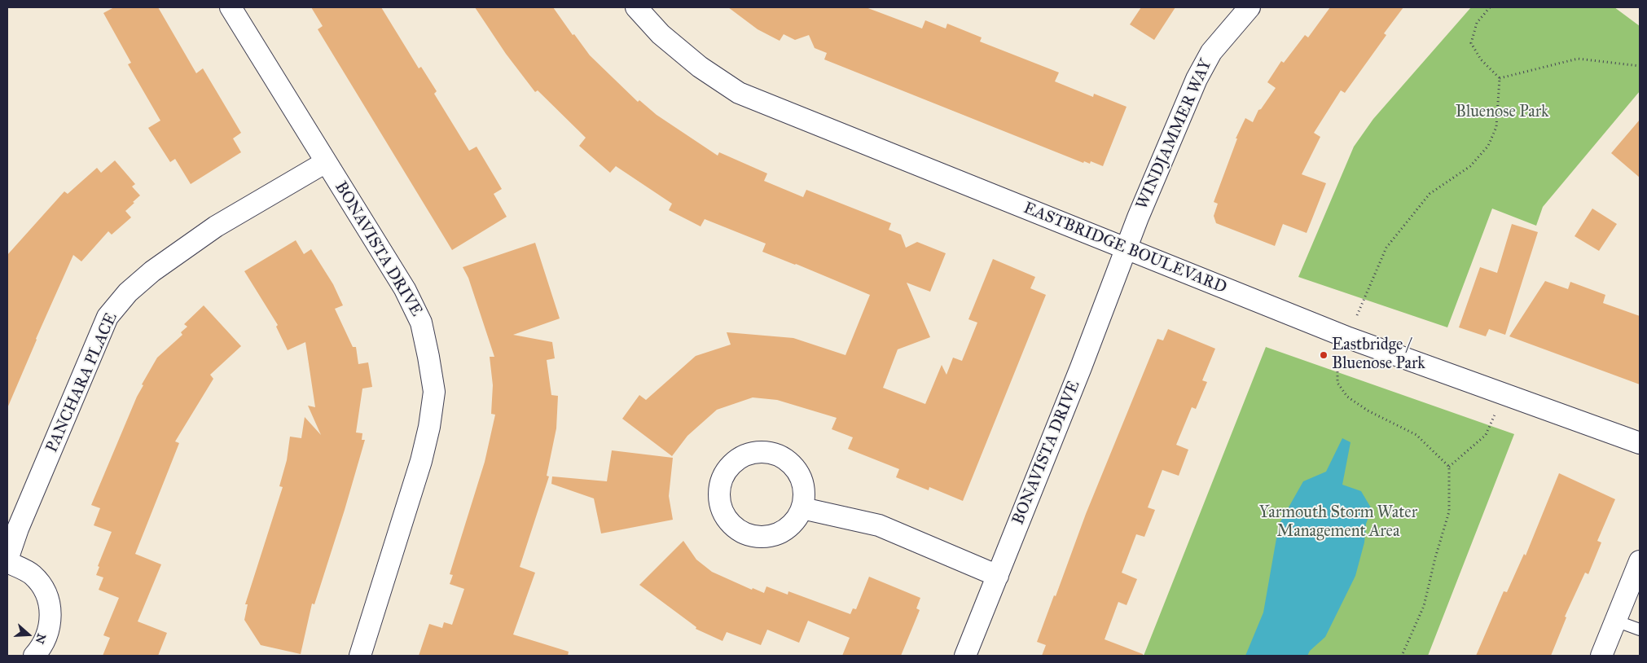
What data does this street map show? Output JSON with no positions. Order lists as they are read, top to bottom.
{
  "streets": {
    "street": [
      "WINDJAMMER WAY",
      "EASTBRIDGE BOULEVARD",
      "BONAVISTA DRIVE",
      "PANCHARA PLACE"
    ]
  },
  "crossings": [
    ["WINDJAMMER WAY", "EASTBRIDGE BOULEVARD"],
    ["WINDJAMMER WAY", "BONAVISTA DRIVE"],
    ["EASTBRIDGE BOULEVARD", "BONAVISTA DRIVE"],
    ["BONAVISTA DRIVE", "PANCHARA PLACE"]
  ],
  "parks": ["Bluenose Park", "Yarmouth Storm Water Management Area"],
  "places": ["Eastbridge / Bluenose Park"],
  "north": "right"
}
